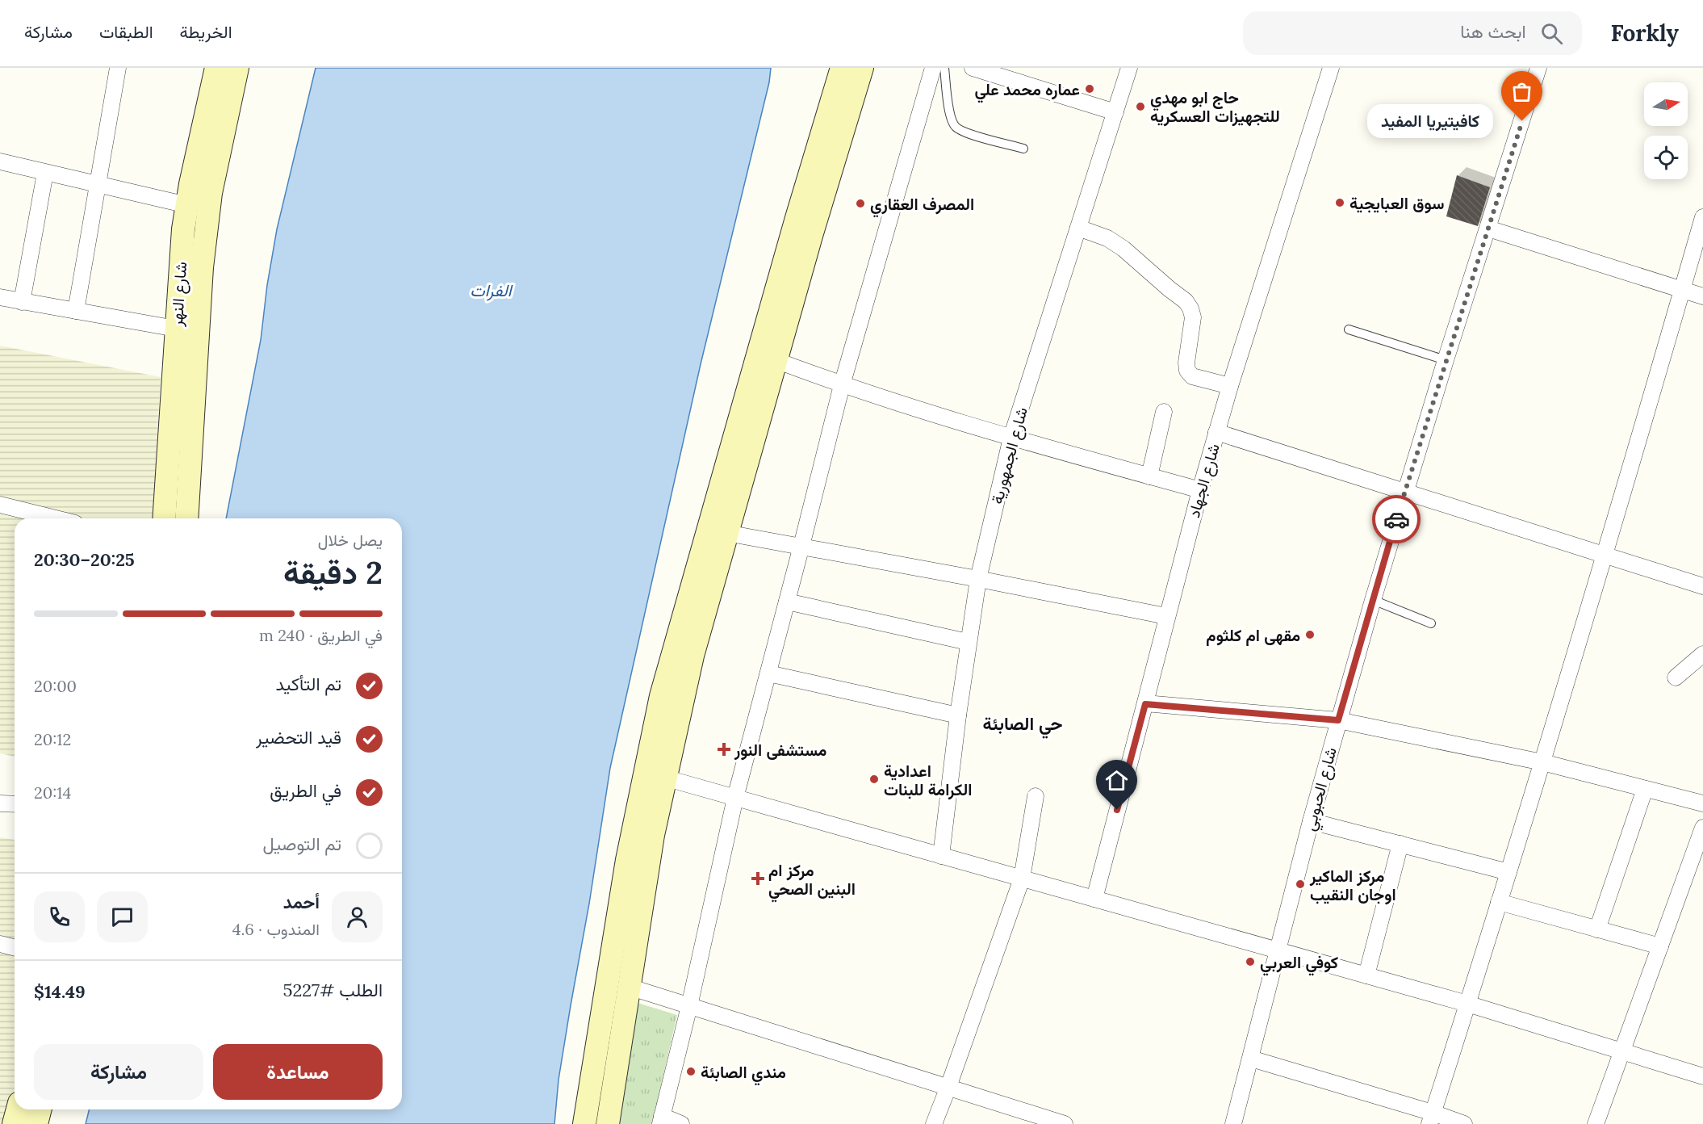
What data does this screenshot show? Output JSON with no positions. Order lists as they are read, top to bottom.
{
  "streets": {
    "main road": ["شارع النهر"],
    "street": ["شارع الجمهورية", "شارع الجهاد", "شارع الحبوبي"]
  },
  "districts": ["حي الصابئة"],
  "water": ["الفرات"],
  "places": {
    "other": [
      "عماره محمد علي",
      "حاج ابو مهدي للتجهيزات العسكريه",
      "كافيتيريا المفيد",
      "سوق العبايجية",
      "المصرف العقاري",
      "مقهى ام كلثوم",
      "اعدادية الكرامة للبنات",
      "مركز الماكير اوجان النقيب",
      "كوفي العربي",
      "مندي الصابئة"
    ],
    "health": ["مستشفى النور", "مركز ام البنين الصحي"]
  },
  "north": "right",
  "page": {
    "header": "Forkly",
    "search": "ابحث هنا",
    "nav": ["الخريطة", "الطبقات", "مشاركة"],
    "bubble": "كافيتيريا المفيد",
    "heading": ["2 دقيقة", "يصل خلال", "20:25–20:30"],
    "panel": [
      "أحمد",
      "المندوب · 4.6",
      "الطلب #5227",
      "$14.49"
    ],
    "bar": "في الطريق · 240 m",
    "list": [
      ["تم التأكيد", "20:00"],
      ["قيد التحضير", "20:12"],
      ["في الطريق", "20:14"],
      "تم التوصيل"
    ],
    "buttons": ["مساعدة", "مشاركة"]
  }
}
